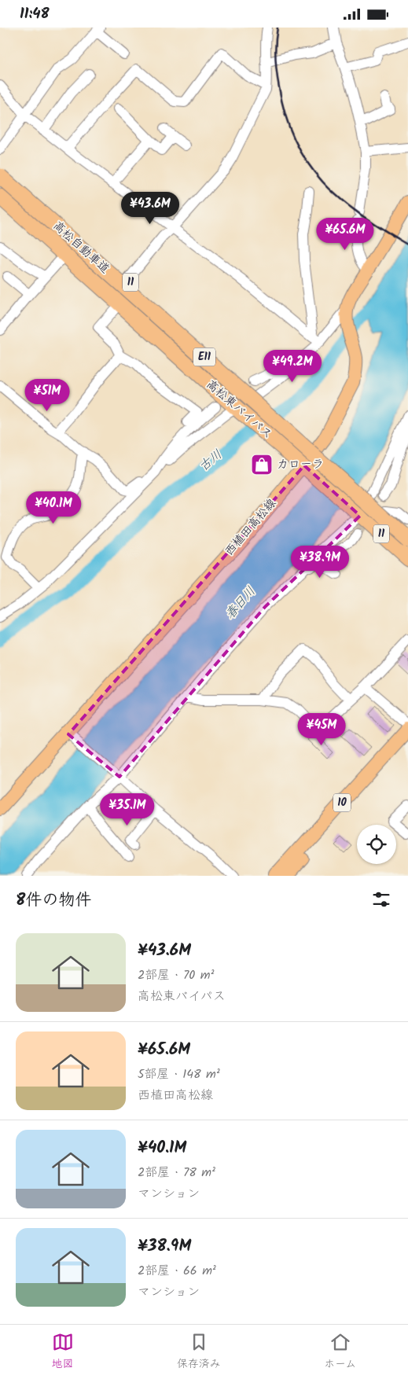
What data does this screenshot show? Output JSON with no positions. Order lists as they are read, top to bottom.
{
  "streets": {
    "highway": [
      "高松自動車道",
      "11",
      "E11",
      "高松東バイパス"
    ],
    "main road": ["西植田高松線", "10"]
  },
  "crossings": [
    ["高松東バイパス", "西植田高松線"]
  ],
  "water": ["古川", "春日川"],
  "places": {
    "shop": ["カローラ"]
  },
  "page": {
    "status": "11:48",
    "price": [
      "¥43.6M",
      "¥65.6M",
      "¥49.2M",
      "¥51M",
      "¥40.1M",
      "¥38.9M",
      "¥45M",
      "¥35.1M"
    ],
    "heading": "8件の物件",
    "list": [
      {
        "name": "¥43.6M",
        "note": "2部屋 · 70 m² · 高松東バイパス"
      },
      {
        "name": "¥65.6M",
        "note": "5部屋 · 148 m² · 西植田高松線"
      },
      {
        "name": "¥40.1M",
        "note": "2部屋 · 78 m² · マンション"
      },
      {
        "name": "¥38.9M",
        "note": "2部屋 · 66 m² · マンション"
      }
    ],
    "tabs": ["地図", "保存済み", "ホーム"]
  }
}
